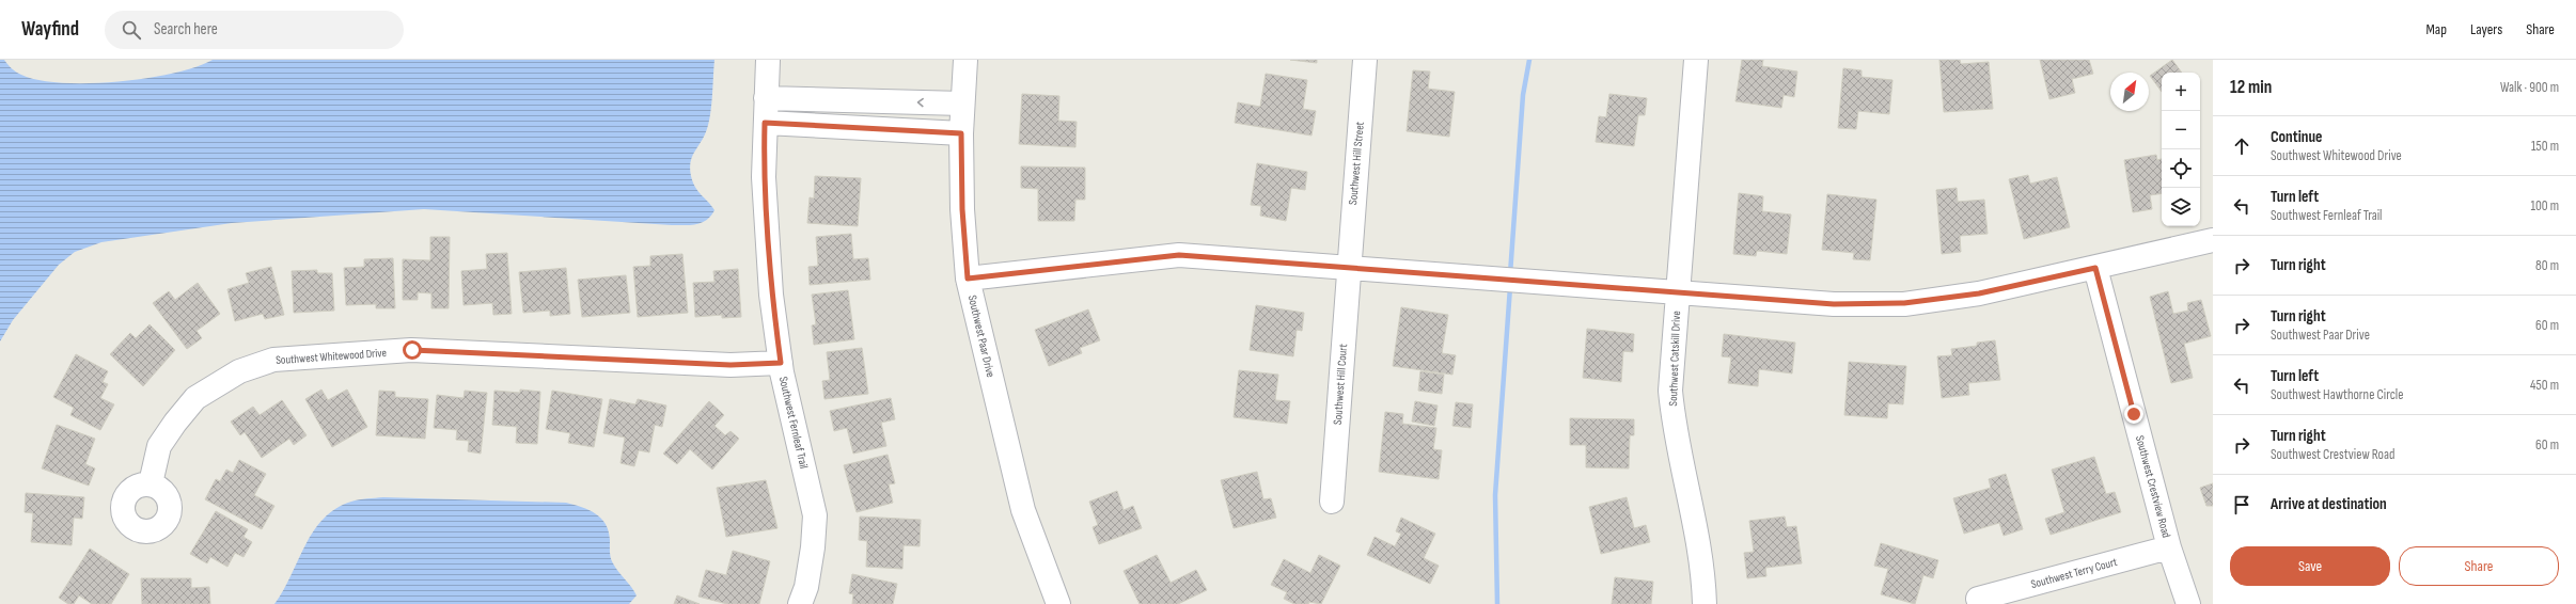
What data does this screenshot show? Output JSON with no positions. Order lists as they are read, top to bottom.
{
  "streets": {
    "street": [
      "Southwest Hill Street",
      "Southwest Paar Drive",
      "Southwest Whitewood Drive",
      "Southwest Catskill Drive",
      "Southwest Hill Court",
      "Southwest Fernleaf Trail",
      "Southwest Crestview Road",
      "Southwest Terry Court"
    ]
  },
  "crossings": [
    ["Southwest Hill Street", "Southwest Hill Court"],
    ["Southwest Whitewood Drive", "Southwest Fernleaf Trail"],
    ["Southwest Crestview Road", "Southwest Terry Court"]
  ],
  "north": "top right",
  "page": {
    "header": "Wayfind",
    "search": "Search here",
    "nav": ["Map", "Layers", "Share"],
    "heading": ["12 min", "Walk · 900 m"],
    "map_buttons": ["+", "−"],
    "list": [
      ["Continue", "Southwest Whitewood Drive", "150 m"],
      ["Turn left", "Southwest Fernleaf Trail", "100 m"],
      ["Turn right", "80 m"],
      ["Turn right", "Southwest Paar Drive", "60 m"],
      ["Turn left", "Southwest Hawthorne Circle", "450 m"],
      ["Turn right", "Southwest Crestview Road", "60 m"],
      "Arrive at destination"
    ],
    "buttons": ["Save", "Share"]
  }
}
